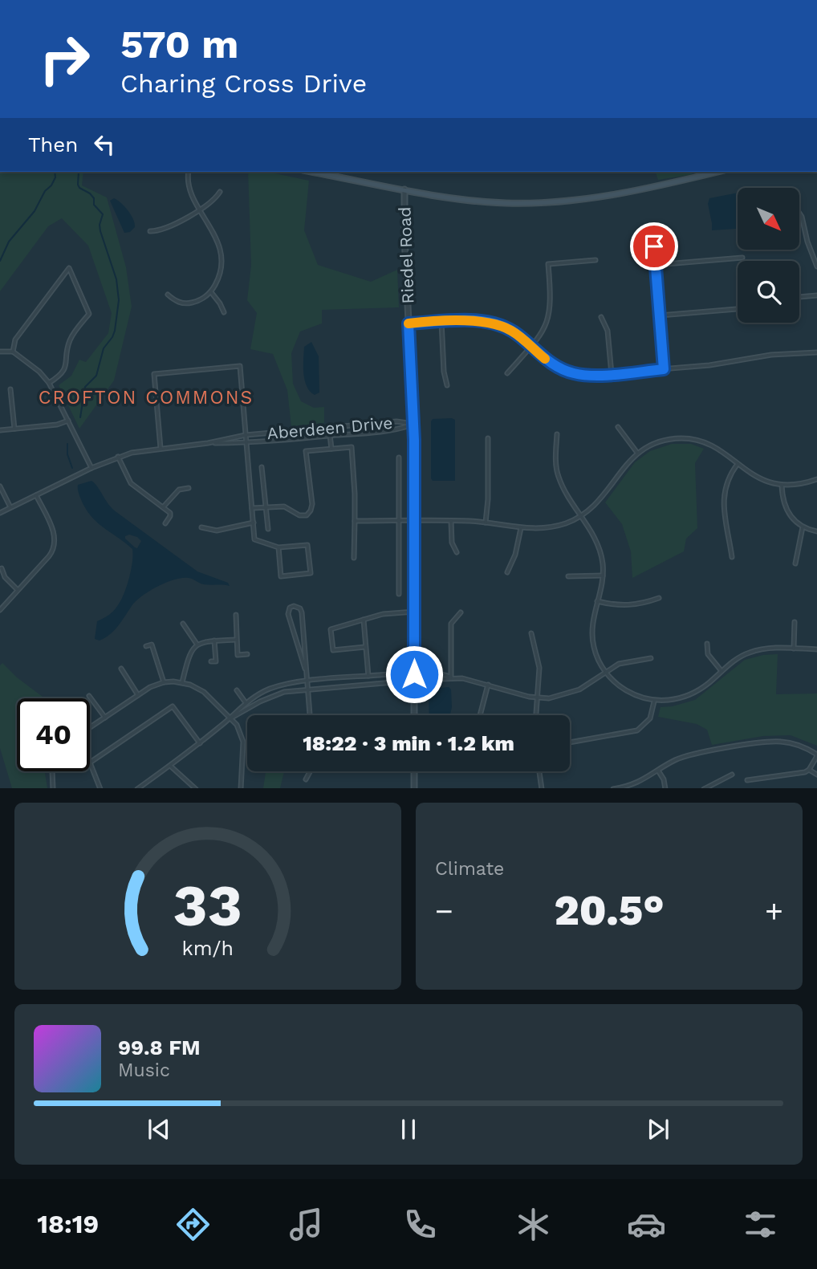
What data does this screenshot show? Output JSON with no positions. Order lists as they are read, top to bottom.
{
  "streets": {
    "street": ["Riedel Road", "Aberdeen Drive"]
  },
  "crossings": [
    ["Riedel Road", "Aberdeen Drive"]
  ],
  "districts": ["CROFTON COMMONS"],
  "north": "bottom right",
  "page": {
    "turn": ["570 m", "Charing Cross Drive"],
    "then": "Then",
    "limit": "40",
    "trip": "18:22 · 3 min · 1.2 km",
    "tile": "Climate",
    "heat": ["−", "20.5°", "+"],
    "song": ["99.8 FM", "Music"],
    "tabs": "18:19",
    "gauge": ["33", "km/h"]
  }
}
